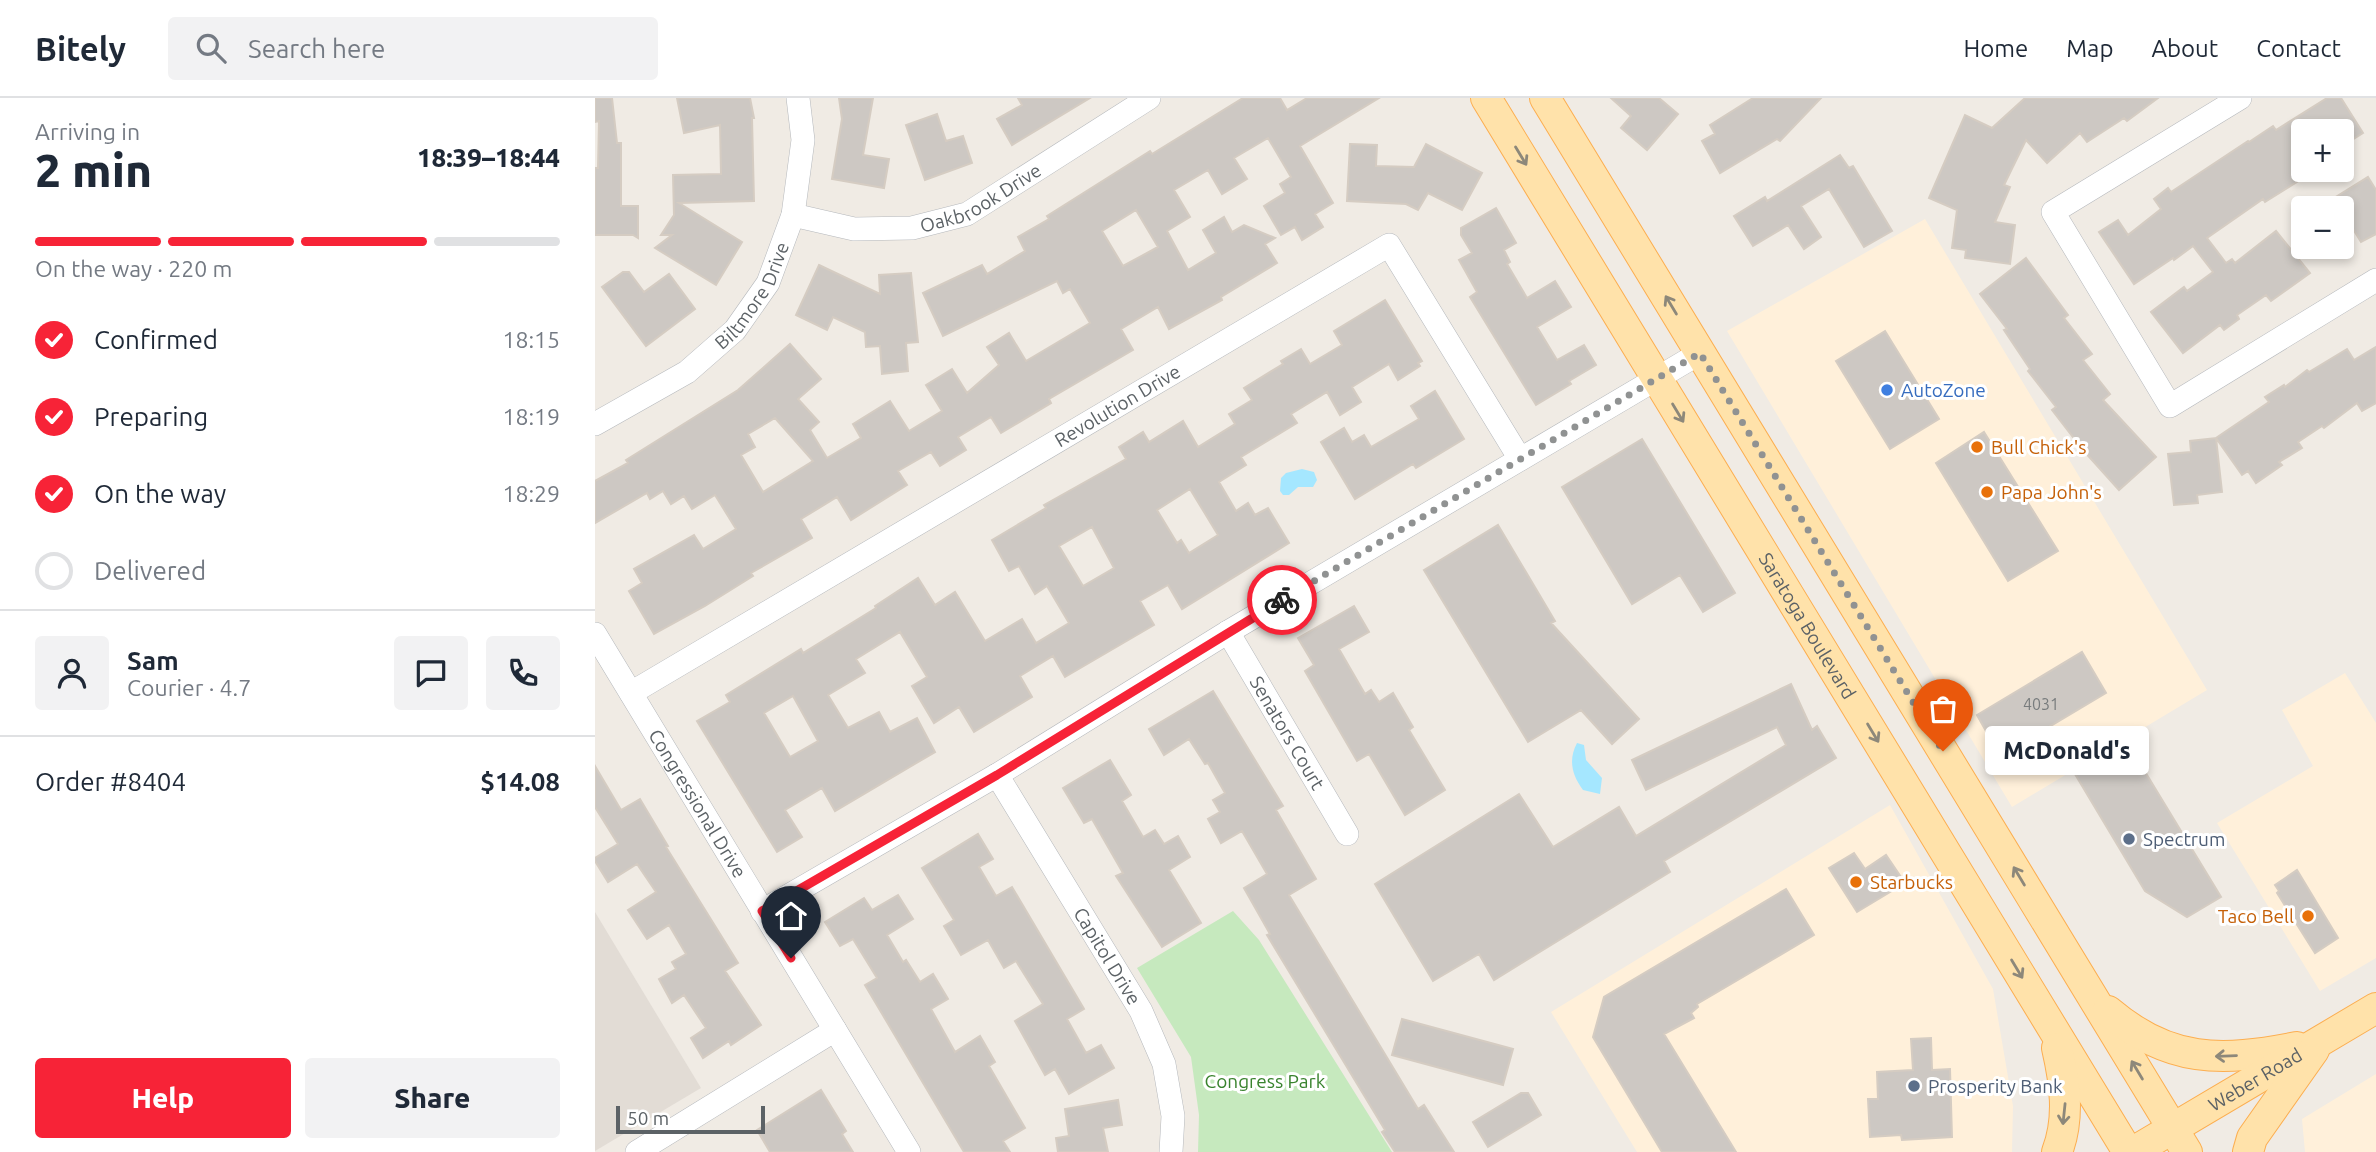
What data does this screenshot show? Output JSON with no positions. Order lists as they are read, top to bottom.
{
  "streets": {
    "main road": ["Saratoga Boulevard", "Weber Road"],
    "street": [
      "Oakbrook Drive",
      "Biltmore Drive",
      "Revolution Drive",
      "Senators Court",
      "Congressional Drive",
      "Capitol Drive"
    ]
  },
  "crossings": [
    ["Oakbrook Drive", "Biltmore Drive"],
    ["Revolution Drive", "Congressional Drive"],
    ["Saratoga Boulevard", "Weber Road"]
  ],
  "parks": ["Congress Park"],
  "places": [
    "AutoZone",
    "Bull Chick's",
    "Papa John's",
    "McDonald's",
    "Spectrum",
    "Starbucks",
    "Taco Bell",
    "Prosperity Bank"
  ],
  "house_numbers": ["4031"],
  "scale_bar": "50 m",
  "page": {
    "header": "Bitely",
    "search": "Search here",
    "nav": [
      "Home",
      "Map",
      "About",
      "Contact"
    ],
    "heading": ["2 min", "Arriving in", "18:39–18:44"],
    "panel": [
      "Sam",
      "Courier · 4.7",
      "Order #8404",
      "$14.08"
    ],
    "map_buttons": ["+", "−"],
    "bar": "On the way · 220 m",
    "list": [
      ["Confirmed", "18:15"],
      ["Preparing", "18:19"],
      ["On the way", "18:29"],
      "Delivered"
    ],
    "bubble": "McDonald's",
    "buttons": ["Help", "Share"],
    "scale": "50 m"
  }
}
